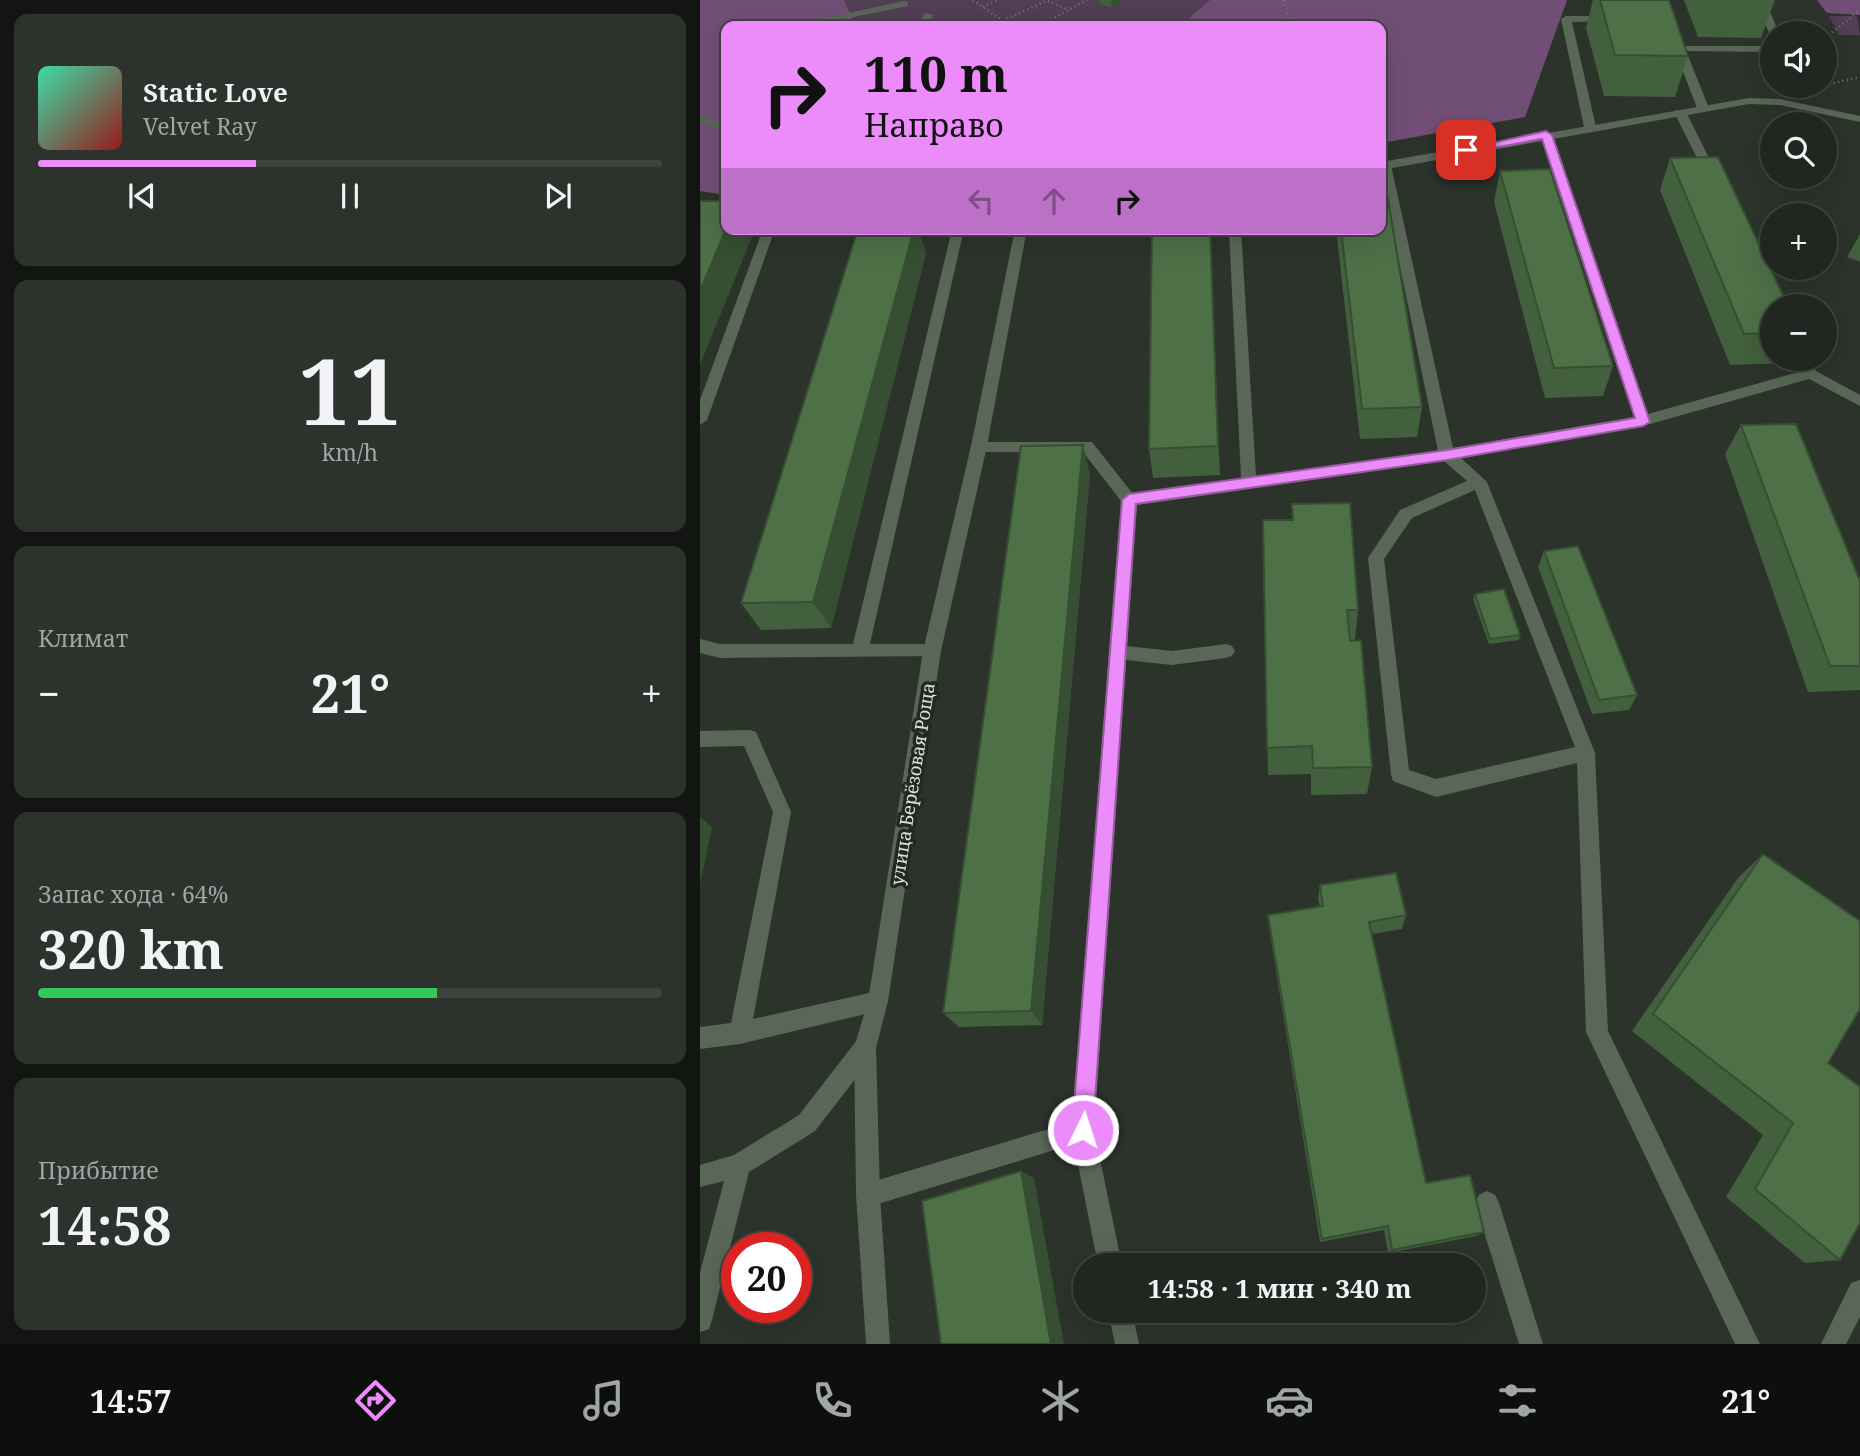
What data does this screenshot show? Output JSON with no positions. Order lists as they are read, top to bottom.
{
  "streets": {
    "street": ["улица Берёзовая Роща"]
  },
  "page": {
    "map_buttons": ["+", "−"],
    "turn": ["110 m", "Направо"],
    "song": ["Static Love", "Velvet Ray"],
    "tile": [
      ["11", "km/h"],
      "Климат",
      ["Запас хода · 64%", "320 km"],
      ["Прибытие", "14:58"]
    ],
    "heat": ["−", "21°", "+"],
    "limit": "20",
    "trip": "14:58 · 1 мин · 340 m",
    "tabs": ["14:57", "21°"]
  }
}
